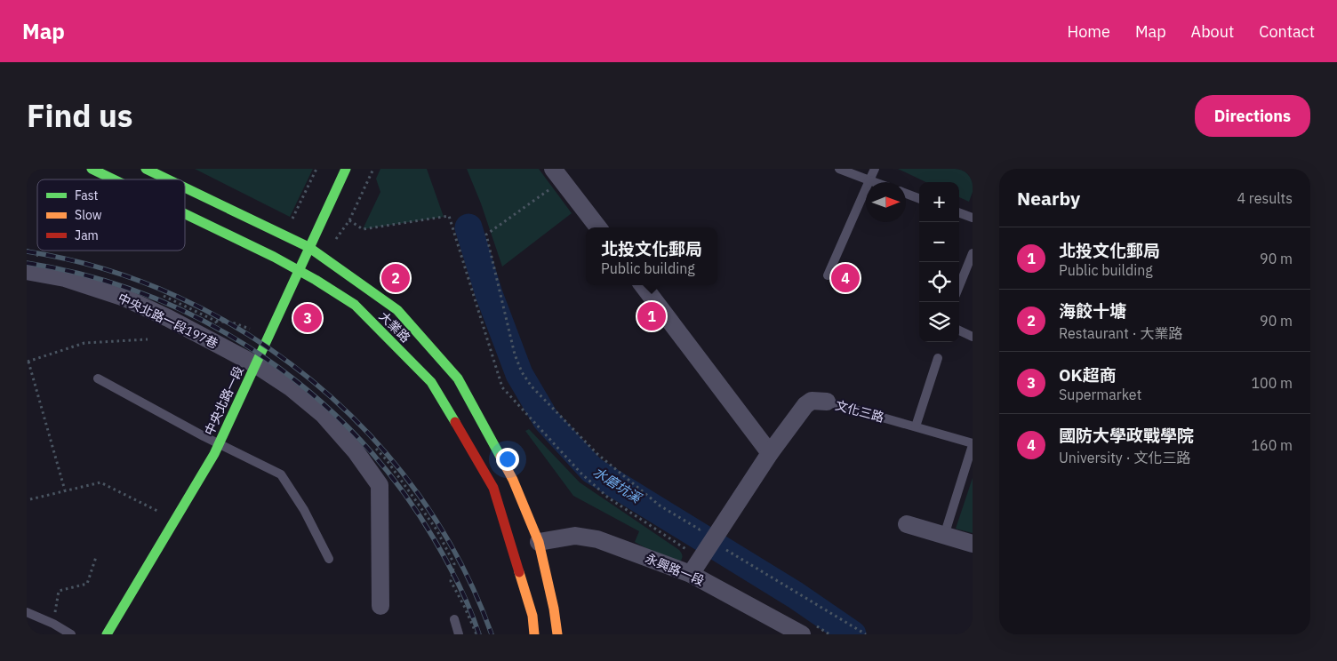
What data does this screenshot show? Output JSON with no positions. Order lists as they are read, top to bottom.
{
  "streets": {
    "main road": ["大業路", "中央北路一段"],
    "street": ["中央北路一段197巷", "文化三路", "永興路一段"]
  },
  "crossings": [
    ["中央北路一段197巷", "中央北路一段"],
    ["大業路", "中央北路一段"],
    ["大業路", "永興路一段"],
    ["文化三路", "永興路一段"]
  ],
  "water": ["水磨坑溪"],
  "legend": ["Fast", "Slow", "Jam"],
  "north": "right",
  "page": {
    "header": "Map",
    "nav": [
      "Home",
      "Map",
      "About",
      "Contact"
    ],
    "title": "Find us",
    "buttons": "Directions",
    "heading": ["Nearby", "4 results"],
    "map_buttons": ["+", "−"],
    "list": [
      {
        "mark": "1",
        "name": "北投文化郵局",
        "note": "Public building",
        "value": "90 m"
      },
      {
        "mark": "2",
        "name": "海餃十塘",
        "note": "Restaurant · 大業路",
        "value": "90 m"
      },
      {
        "mark": "3",
        "name": "OK超商",
        "note": "Supermarket",
        "value": "100 m"
      },
      {
        "mark": "4",
        "name": "國防大學政戰學院",
        "note": "University · 文化三路",
        "value": "160 m"
      }
    ],
    "popup": ["北投文化郵局", "Public building"],
    "pins": [
      "2",
      "4",
      "1",
      "3"
    ]
  }
}
